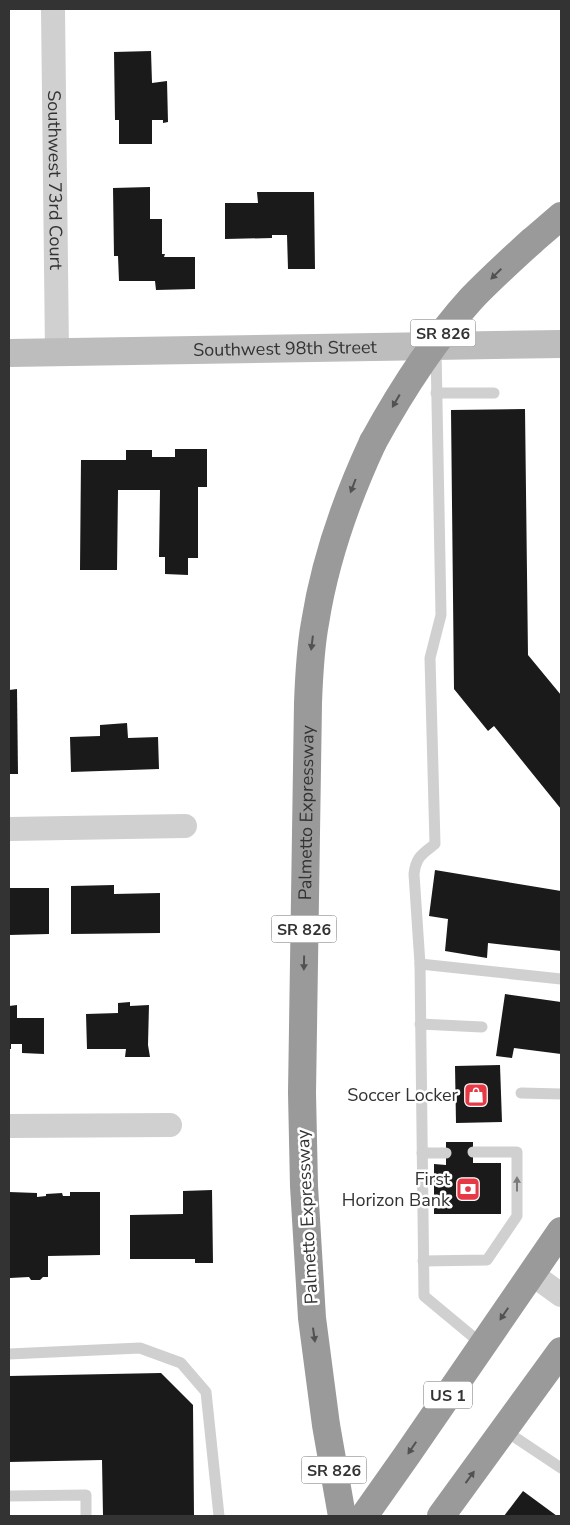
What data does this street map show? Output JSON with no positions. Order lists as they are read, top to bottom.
{
  "streets": {
    "highway": ["SR 826", "Palmetto Expressway", "US 1"],
    "street": ["Southwest 73rd Court", "Southwest 98th Street"]
  },
  "crossings": [
    ["Southwest 73rd Court", "Southwest 98th Street"]
  ],
  "one_way": ["Palmetto Expressway"],
  "places": {
    "shop": ["Soccer Locker"],
    "bank": ["First Horizon Bank"]
  }
}
